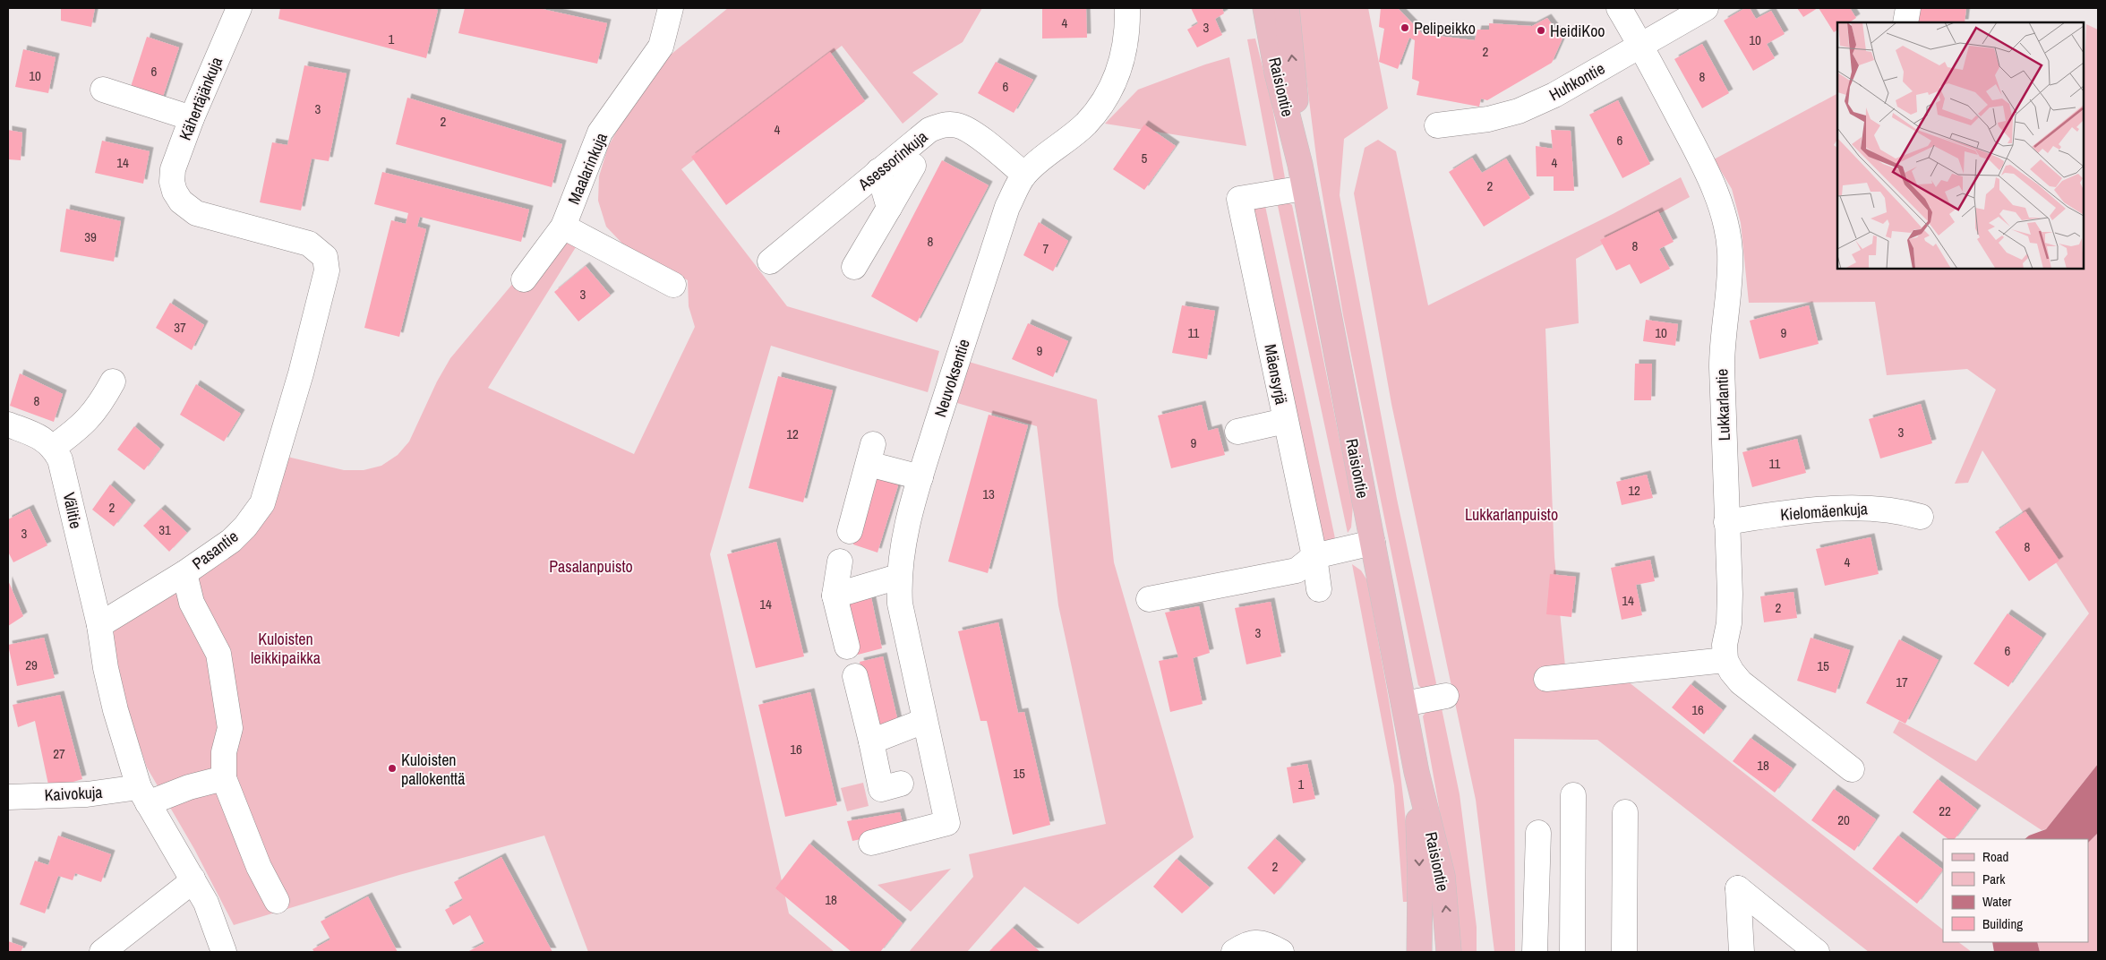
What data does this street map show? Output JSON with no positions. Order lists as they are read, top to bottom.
{
  "streets": {
    "main road": ["Raisiontie"],
    "street": [
      "Huhkontie",
      "Kähertäjänkuja",
      "Asessorinkuja",
      "Maalarinkuja",
      "Mäensyrjä",
      "Neuvoksentie",
      "Lukkarlantie",
      "Välitie",
      "Kielomäenkuja",
      "Pasantie",
      "Kaivokuja"
    ]
  },
  "crossings": [
    ["Huhkontie", "Lukkarlantie"],
    ["Raisiontie", "Mäensyrjä"],
    ["Kähertäjänkuja", "Pasantie"],
    ["Asessorinkuja", "Neuvoksentie"],
    ["Lukkarlantie", "Kielomäenkuja"],
    ["Välitie", "Pasantie"]
  ],
  "parks": ["Lukkarlanpuisto", "Pasalanpuisto", "Kuloisten leikkipaikka"],
  "places": ["Pelipeikko", "HeidiKoo", "Kuloisten pallokenttä"],
  "house_numbers": [
    "4",
    "3",
    "1",
    "10",
    "2",
    "6",
    "10",
    "8",
    "6",
    "3",
    "2",
    "4",
    "6",
    "5",
    "14",
    "4",
    "2",
    "39",
    "8",
    "8",
    "7",
    "3",
    "37",
    "11",
    "10",
    "9",
    "9",
    "8",
    "3",
    "12",
    "9",
    "11",
    "12",
    "13",
    "2",
    "31",
    "3",
    "8",
    "4",
    "14",
    "14",
    "2",
    "3",
    "6",
    "29",
    "15",
    "17",
    "16",
    "16",
    "27",
    "18",
    "15",
    "1",
    "22",
    "20",
    "2",
    "18"
  ],
  "legend": [
    "Road",
    "Park",
    "Water",
    "Building"
  ]
}
